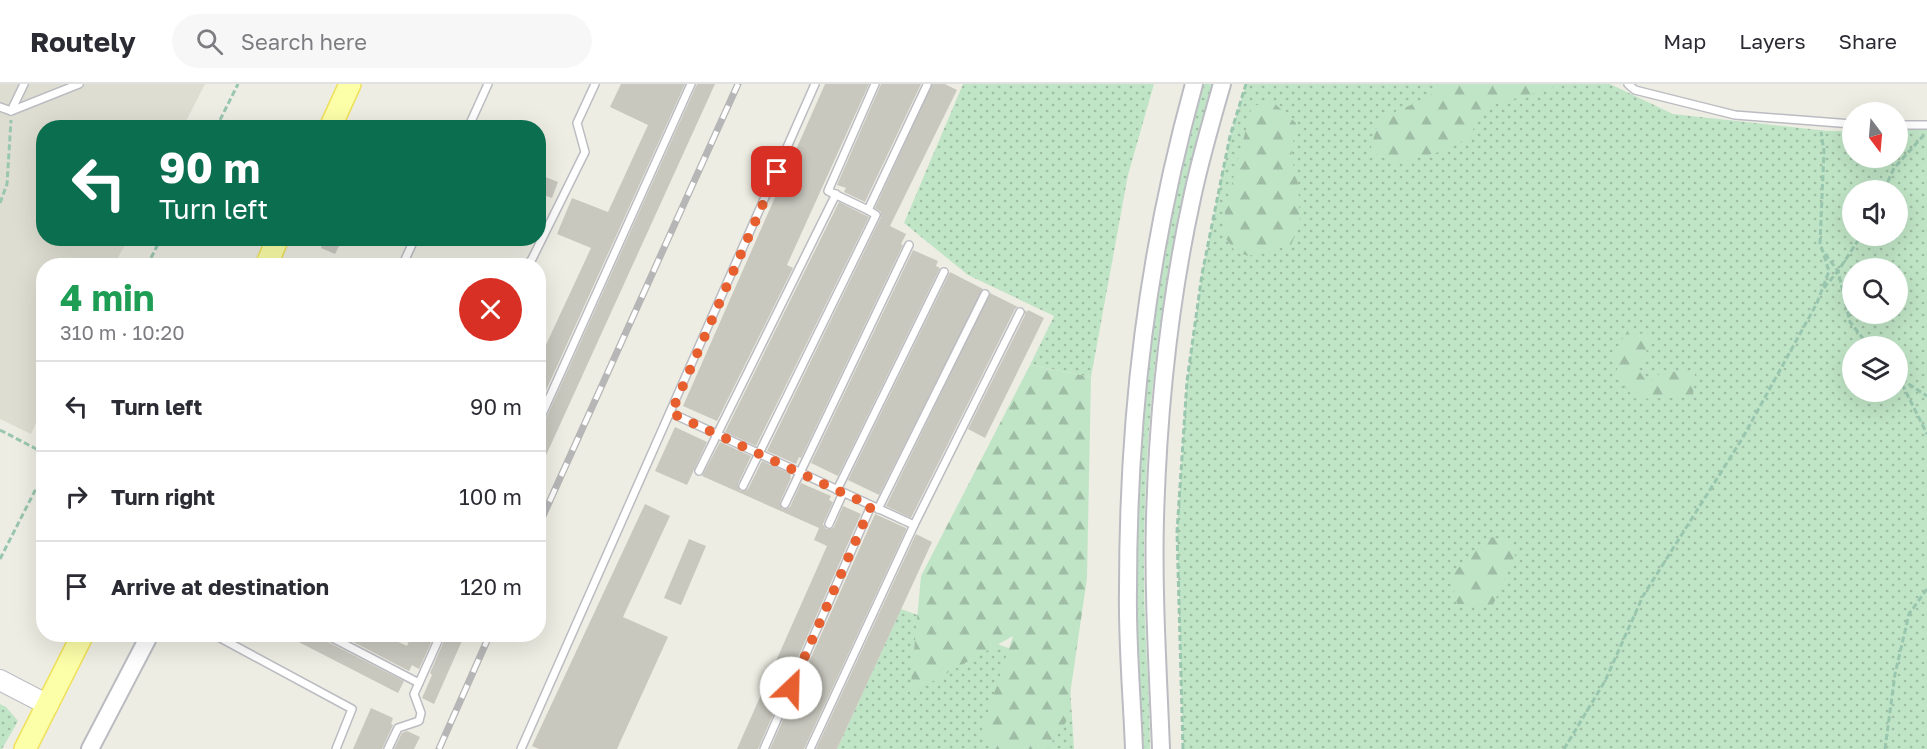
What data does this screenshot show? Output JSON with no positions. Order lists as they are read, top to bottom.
{
  "north": "bottom",
  "page": {
    "header": "Routely",
    "search": "Search here",
    "nav": ["Map", "Layers", "Share"],
    "turn": ["90 m", "Turn left"],
    "heading": ["4 min", "310 m · 10:20"],
    "list": [
      {
        "name": "Turn left",
        "value": "90 m"
      },
      {
        "name": "Turn right",
        "value": "100 m"
      },
      {
        "name": "Arrive at destination",
        "value": "120 m"
      }
    ]
  }
}
